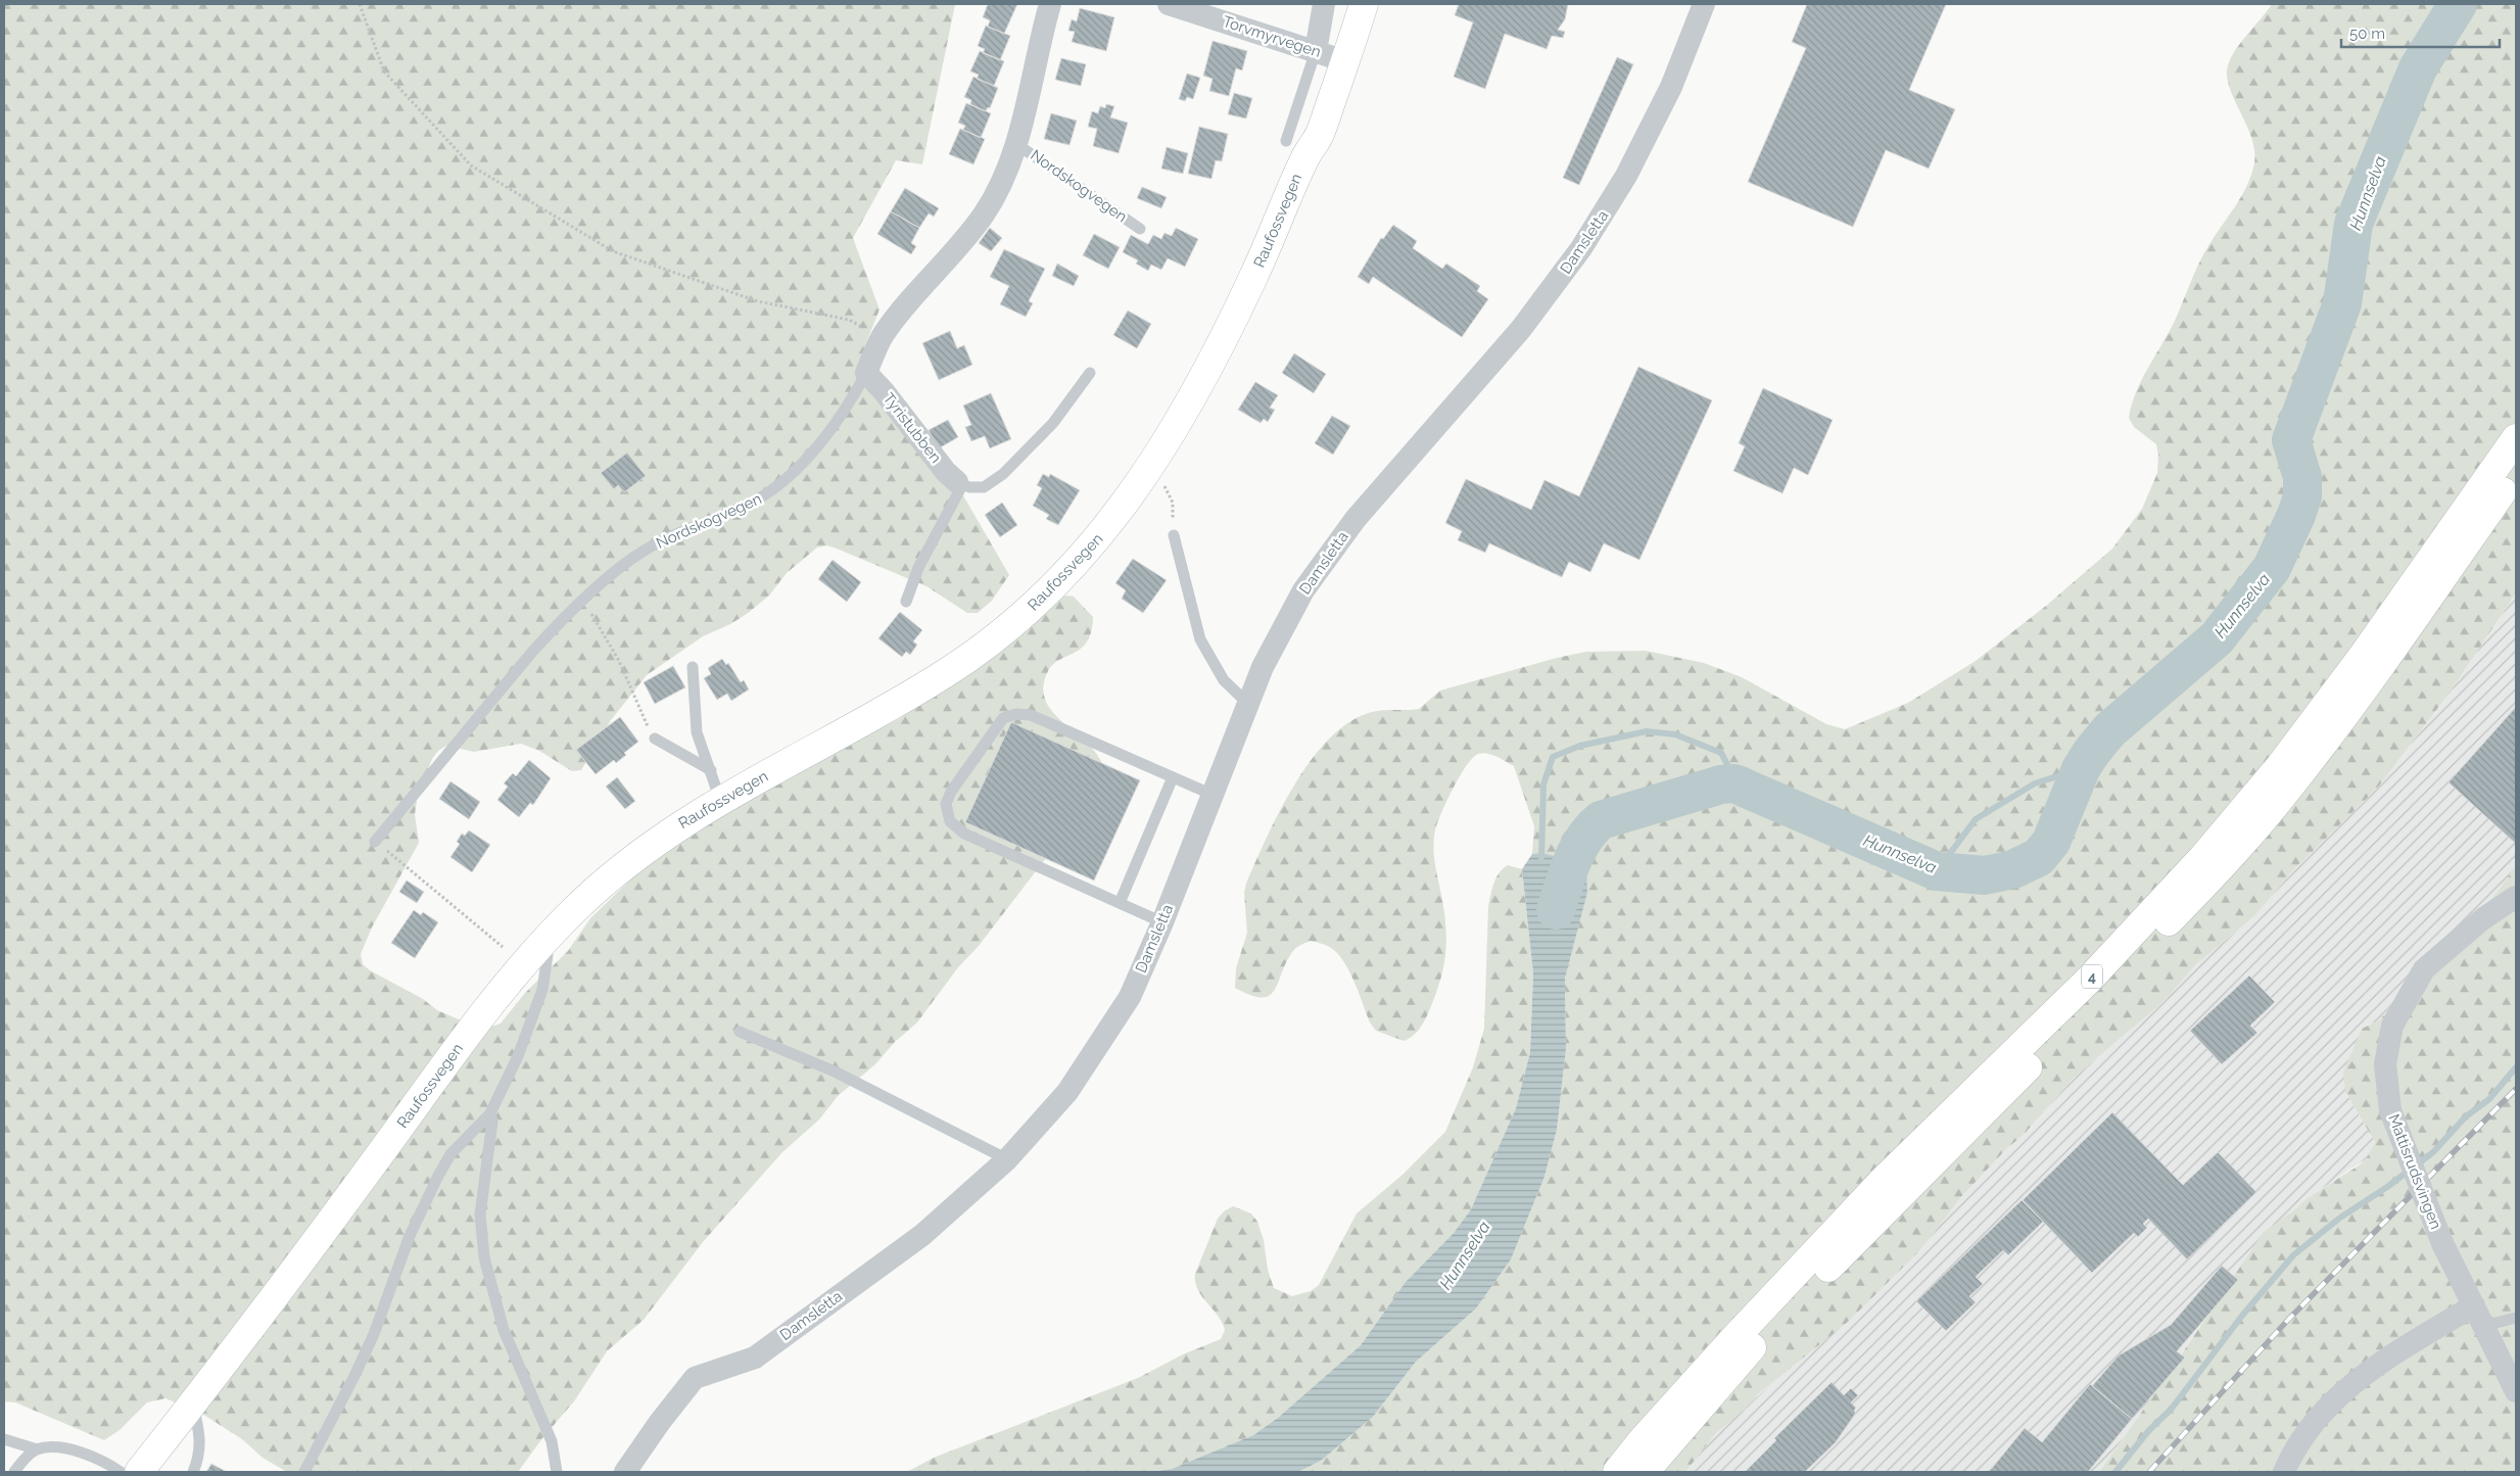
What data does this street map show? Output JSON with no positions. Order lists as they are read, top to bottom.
{
  "streets": {
    "main road": ["Raufossvegen", "4"],
    "street": [
      "Torvmyrvegen",
      "Nordskogvegen",
      "Damsletta",
      "Tyristubben",
      "Mattisrudsvingen"
    ]
  },
  "crossings": [
    ["Torvmyrvegen", "Raufossvegen"],
    ["Nordskogvegen", "Tyristubben"]
  ],
  "water": ["Hunnselva"],
  "scale_bar": "50 m"
}
